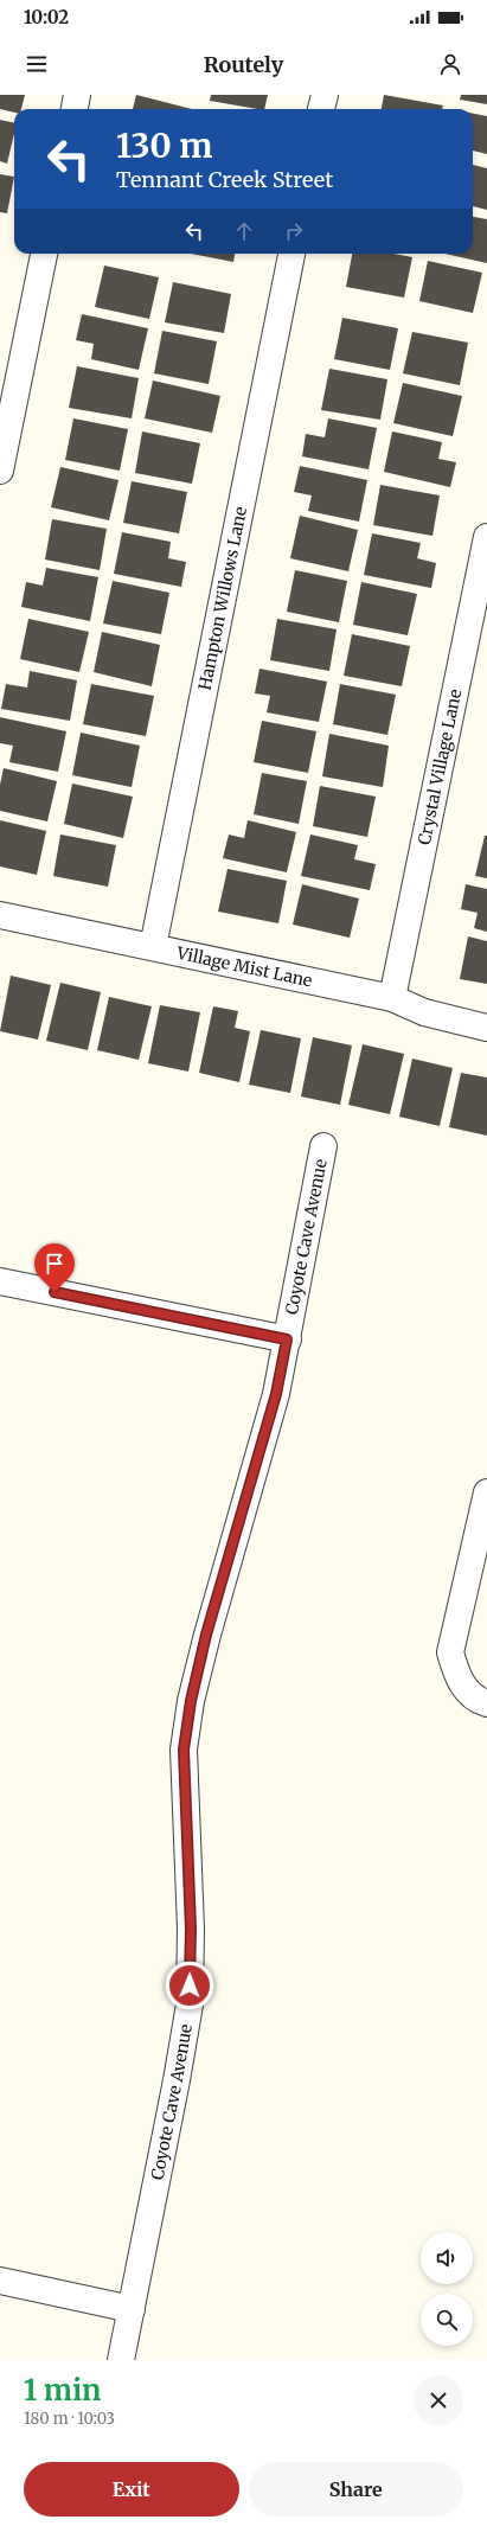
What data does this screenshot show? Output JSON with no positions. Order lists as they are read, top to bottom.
{
  "streets": {
    "street": [
      "Hampton Willows Lane",
      "Crystal Village Lane",
      "Village Mist Lane",
      "Coyote Cave Avenue"
    ]
  },
  "crossings": [
    ["Hampton Willows Lane", "Village Mist Lane"],
    ["Crystal Village Lane", "Village Mist Lane"]
  ],
  "page": {
    "status": "10:02",
    "header": "Routely",
    "turn": ["130 m", "Tennant Creek Street"],
    "heading": ["1 min", "180 m · 10:03"],
    "buttons": ["Exit", "Share"]
  }
}
